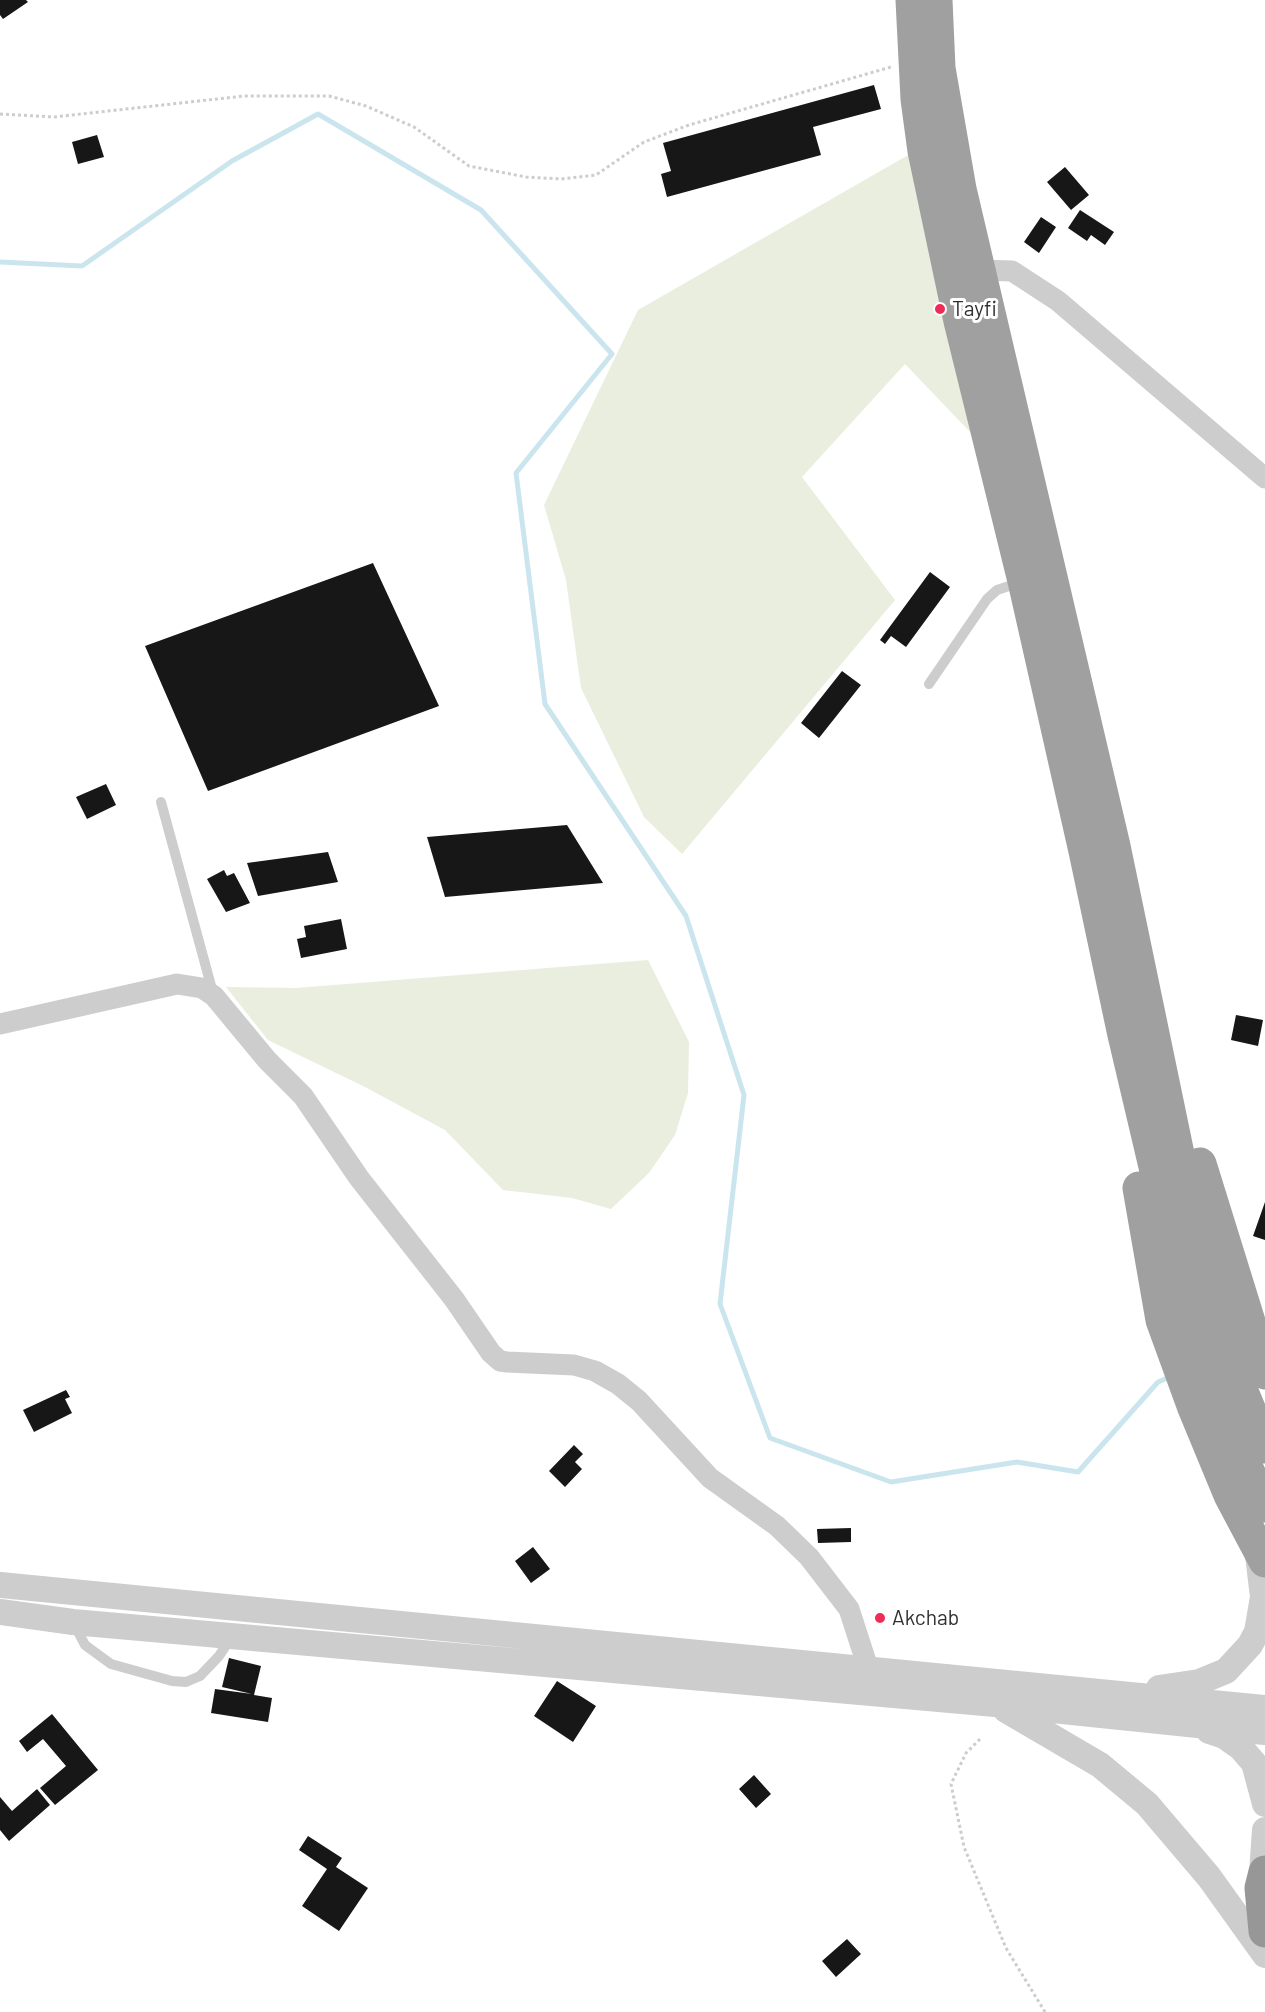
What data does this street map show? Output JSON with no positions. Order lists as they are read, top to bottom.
{
  "places": ["Tayfi", "Akchab"]
}
